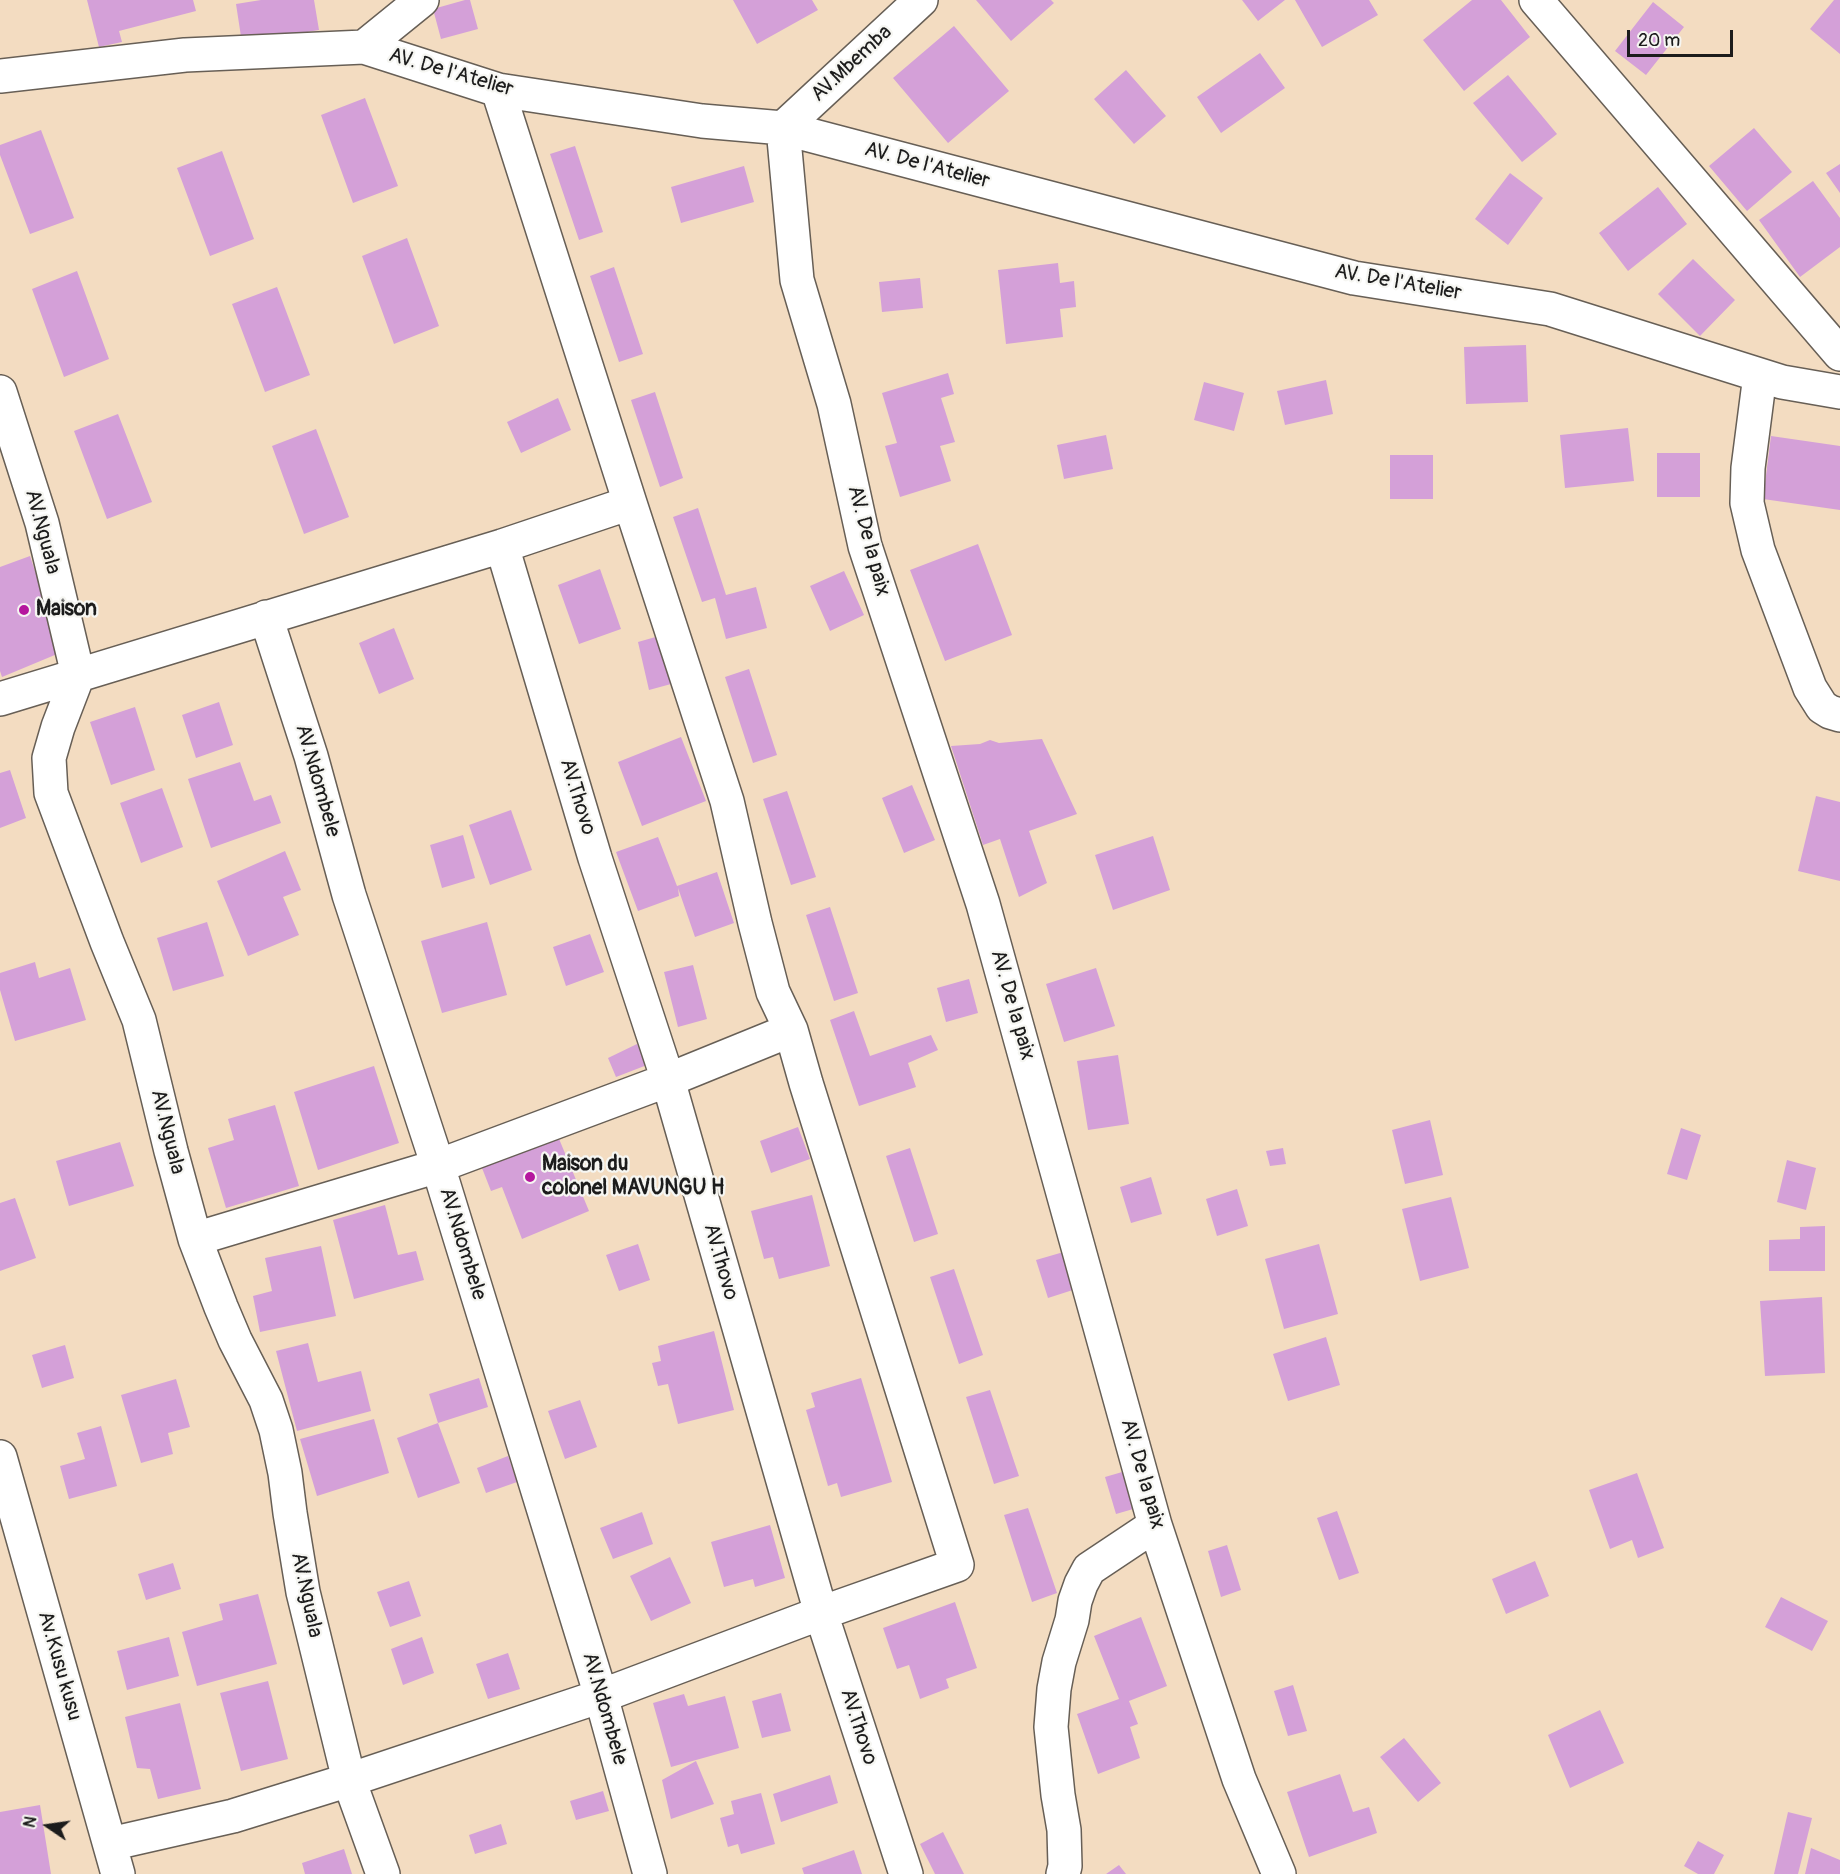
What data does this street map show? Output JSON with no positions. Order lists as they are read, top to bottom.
{
  "streets": {
    "street": [
      "AV.Mbemba",
      "AV. De l'Atelier",
      "AV.Nguala",
      "AV. De la paix",
      "AV.Ndombele",
      "AV.Thovo",
      "Av.Kusu kusu"
    ]
  },
  "crossings": [
    ["AV.Mbemba", "AV. De l'Atelier"],
    ["AV.Mbemba", "AV. De la paix"],
    ["AV. De l'Atelier", "AV. De la paix"]
  ],
  "places": ["Maison", "Maison du colonel MAVUNGU H"],
  "scale_bar": "20 m",
  "north": "left"
}
